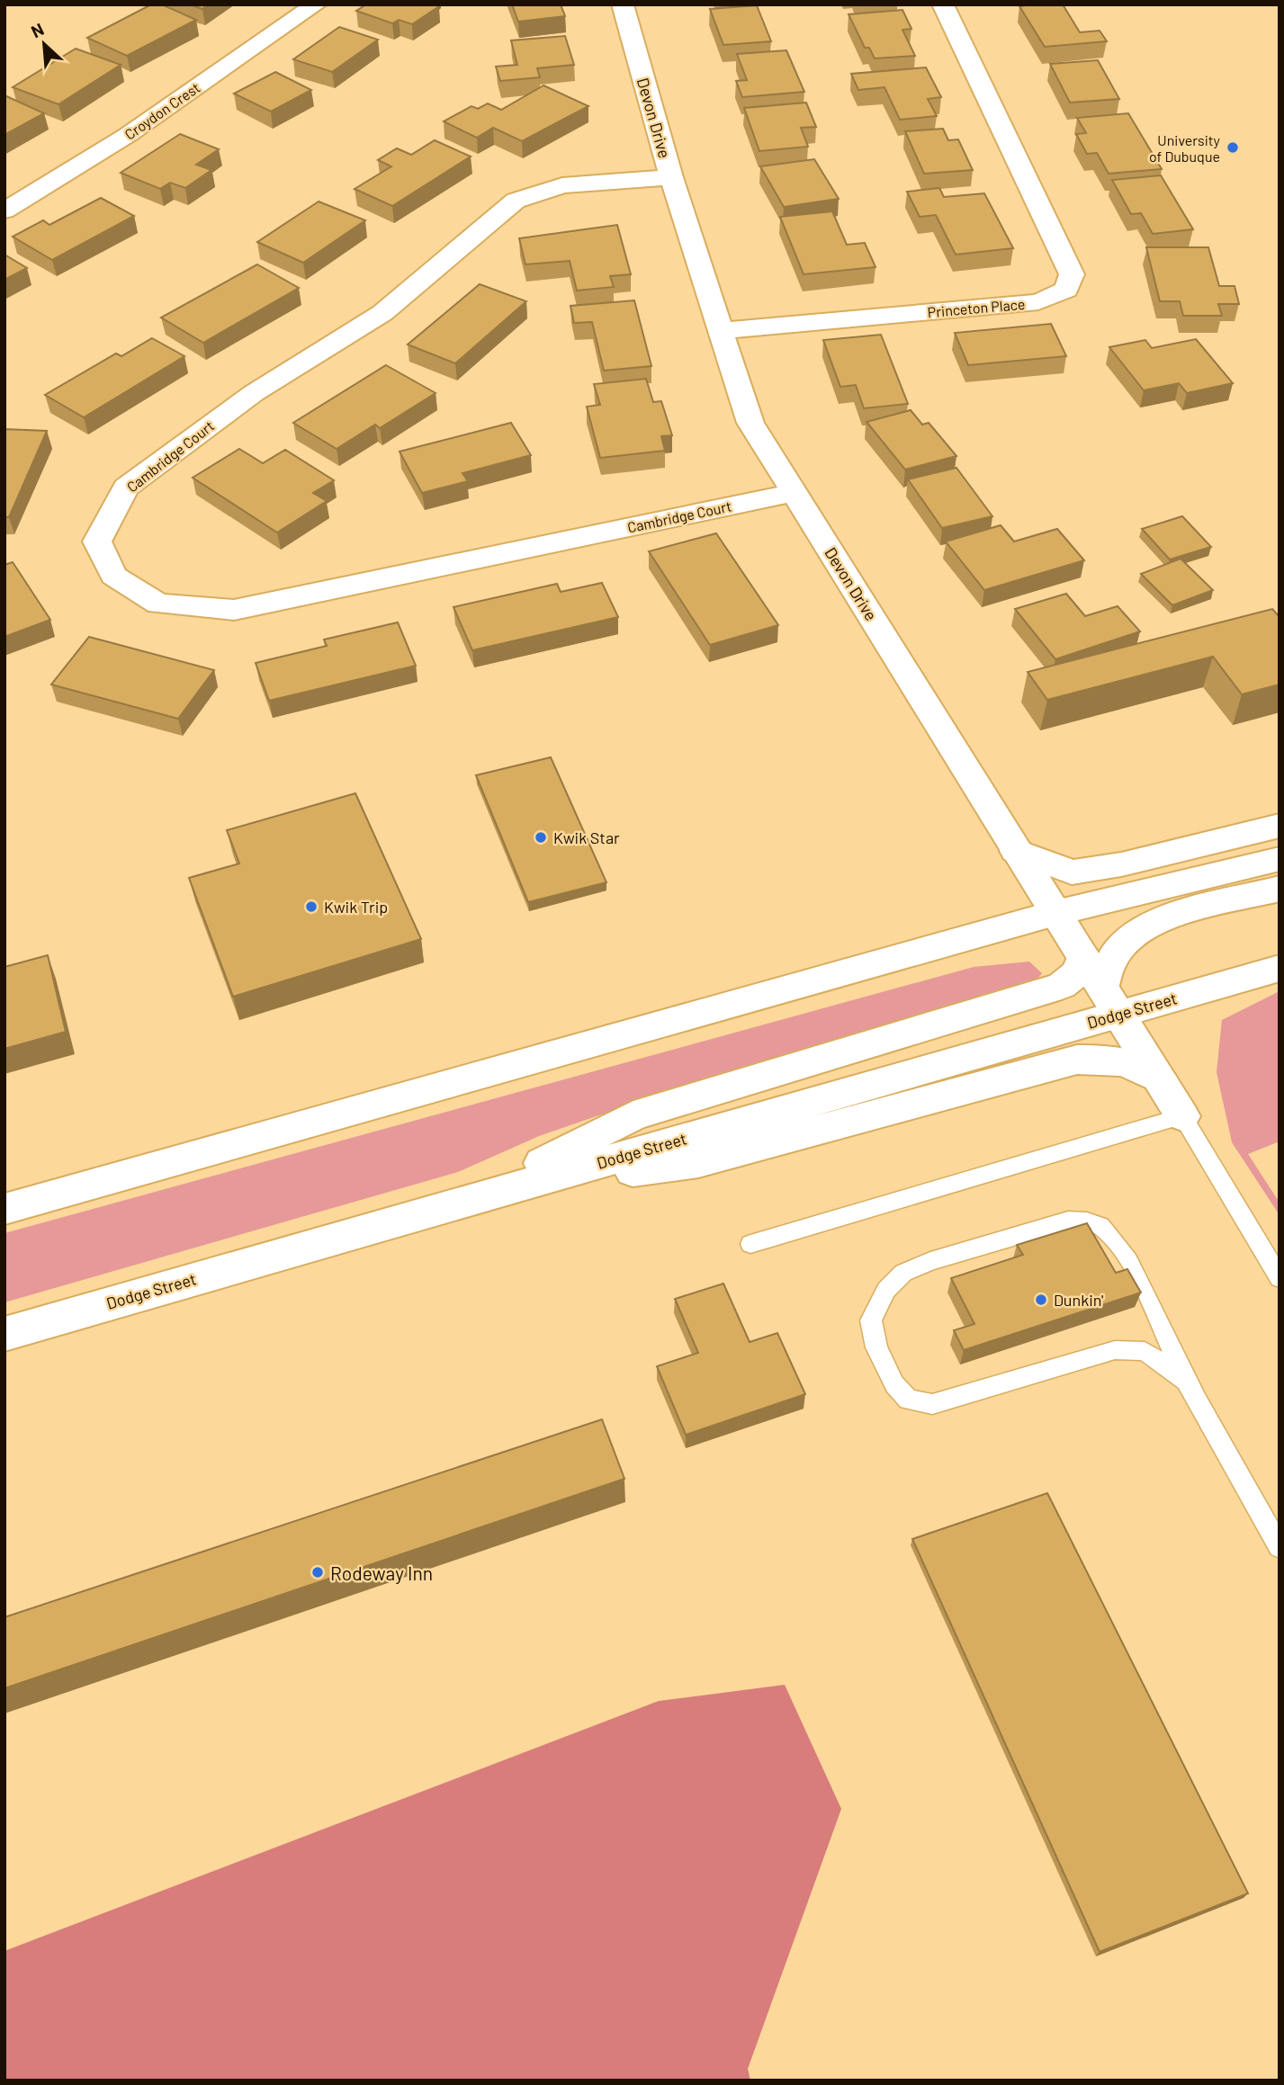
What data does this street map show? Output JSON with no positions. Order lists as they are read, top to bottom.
{
  "streets": {
    "main road": [
      "Croydon Crest",
      "Devon Drive",
      "Princeton Place",
      "Cambridge Court",
      "Dodge Street"
    ]
  },
  "crossings": [
    ["Devon Drive", "Princeton Place"],
    ["Devon Drive", "Cambridge Court"],
    ["Devon Drive", "Dodge Street"]
  ],
  "places": [
    "University of Dubuque",
    "Kwik Star",
    "Kwik Trip",
    "Dunkin'",
    "Rodeway Inn"
  ],
  "north": "top left"
}
